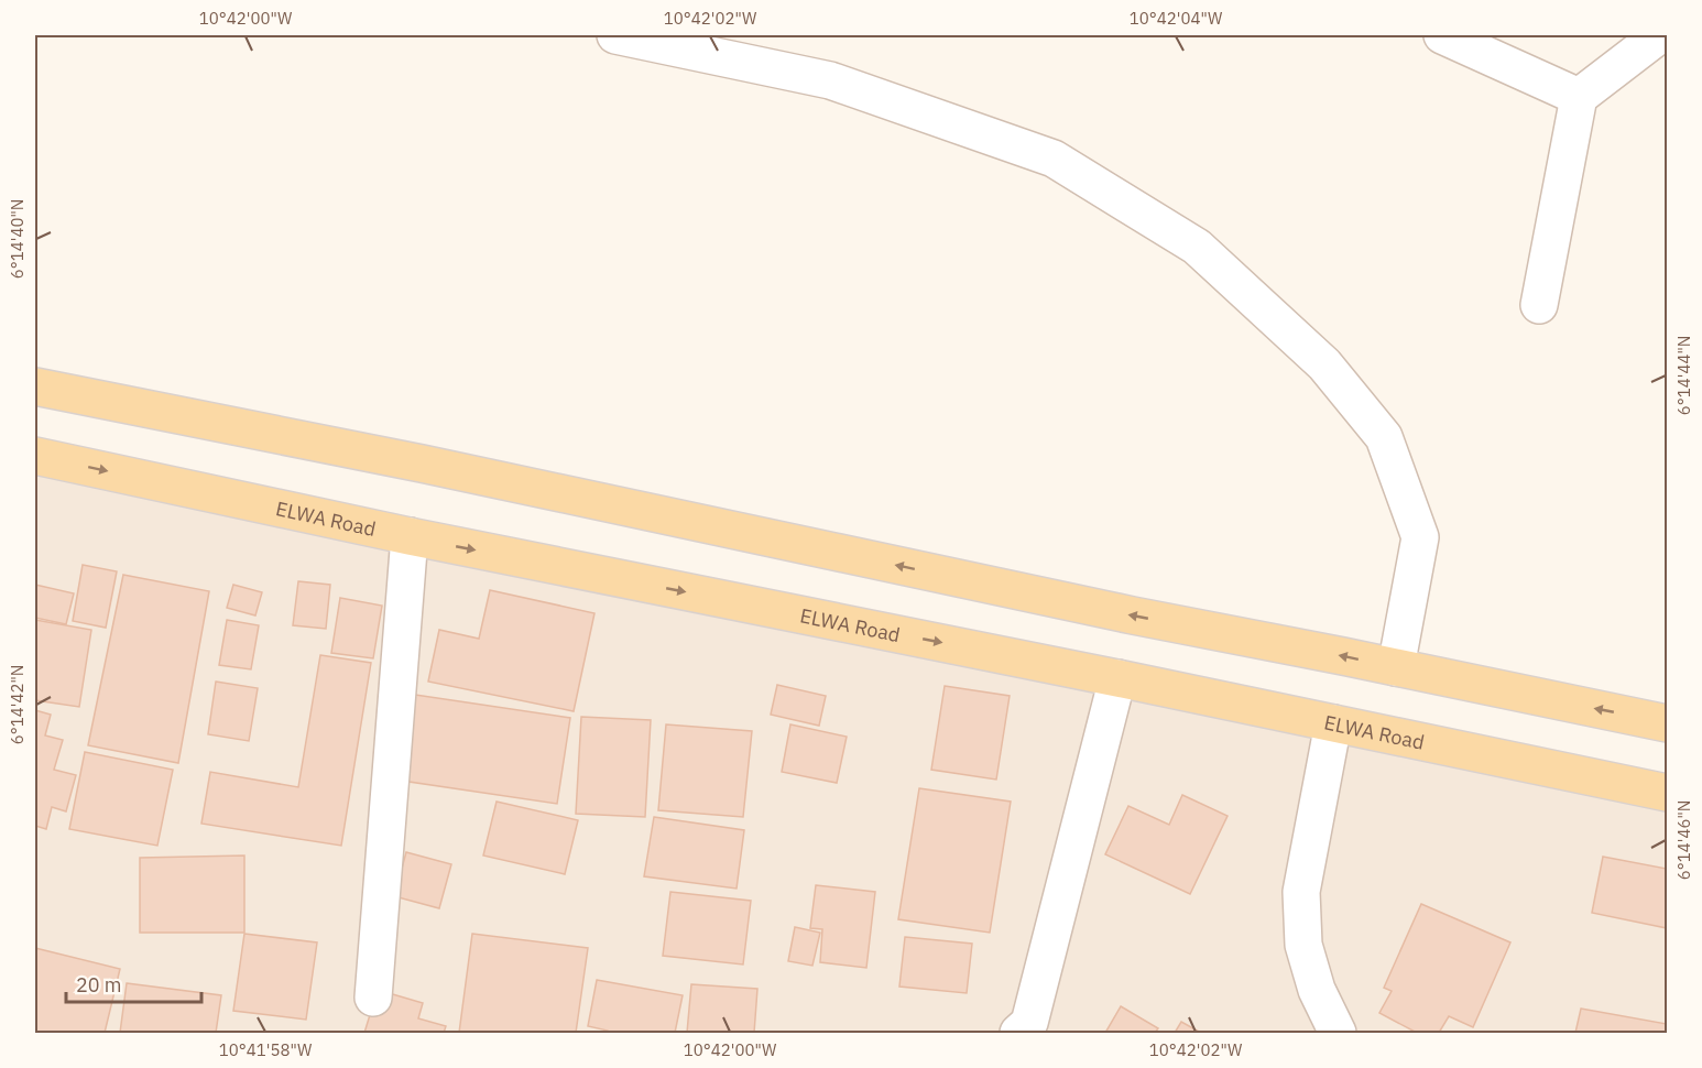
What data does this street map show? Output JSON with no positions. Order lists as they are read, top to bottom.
{
  "streets": {
    "main road": ["ELWA Road"]
  },
  "scale_bar": "20 m",
  "coordinates": [
    "10°42'00\"W",
    "10°42'02\"W",
    "10°42'04\"W",
    "6°14'40\"N",
    "6°14'44\"N",
    "6°14'42\"N",
    "6°14'46\"N",
    "10°41'58\"W"
  ]
}
